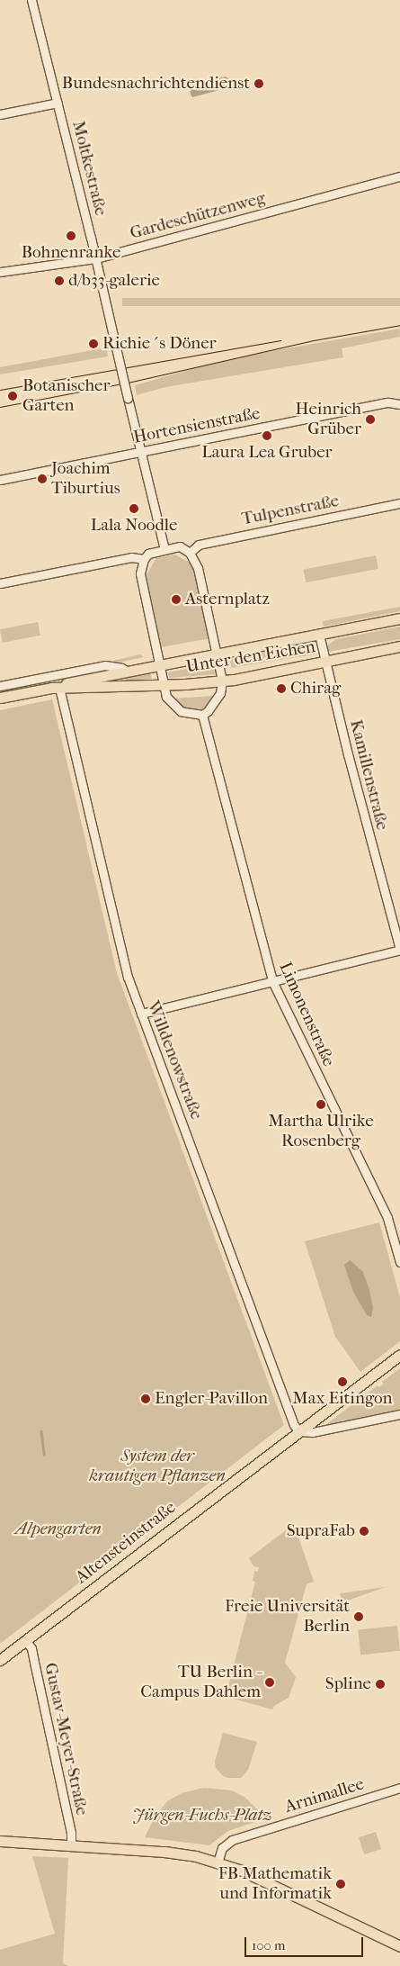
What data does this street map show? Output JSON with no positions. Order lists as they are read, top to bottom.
{
  "streets": {
    "main road": ["Unter den Eichen", "Altensteinstraße"],
    "street": [
      "Moltkestraße",
      "Gardeschützenweg",
      "Hortensienstraße",
      "Tulpenstraße",
      "Kamillenstraße",
      "Limonenstraße",
      "Willdenowstraße",
      "Gustav-Meyer-Straße",
      "Arnimallee"
    ]
  },
  "crossings": [
    ["Moltkestraße", "Gardeschützenweg"],
    ["Moltkestraße", "Hortensienstraße"],
    ["Unter den Eichen", "Kamillenstraße"],
    ["Unter den Eichen", "Willdenowstraße"],
    ["Willdenowstraße", "Altensteinstraße"],
    ["Altensteinstraße", "Gustav-Meyer-Straße"]
  ],
  "parks": ["System der krautigen Pflanzen", "Alpengarten", "Jürgen-Fuchs-Platz"],
  "places": [
    "Bundesnachrichtendienst",
    "Bohnenranke",
    "d/b33-galerie",
    "Richie´s Döner",
    "Botanischer Garten",
    "Heinrich Grüber",
    "Laura Lea Gruber",
    "Joachim Tiburtius",
    "Lala Noodle",
    "Asternplatz",
    "Chirag",
    "Martha Ulrike Rosenberg",
    "Max Eitingon",
    "Engler-Pavillon",
    "SupraFab",
    "Freie Universität Berlin",
    "TU Berlin - Campus Dahlem",
    "Spline",
    "FB Mathematik und Informatik"
  ],
  "scale_bar": "100 m"
}
